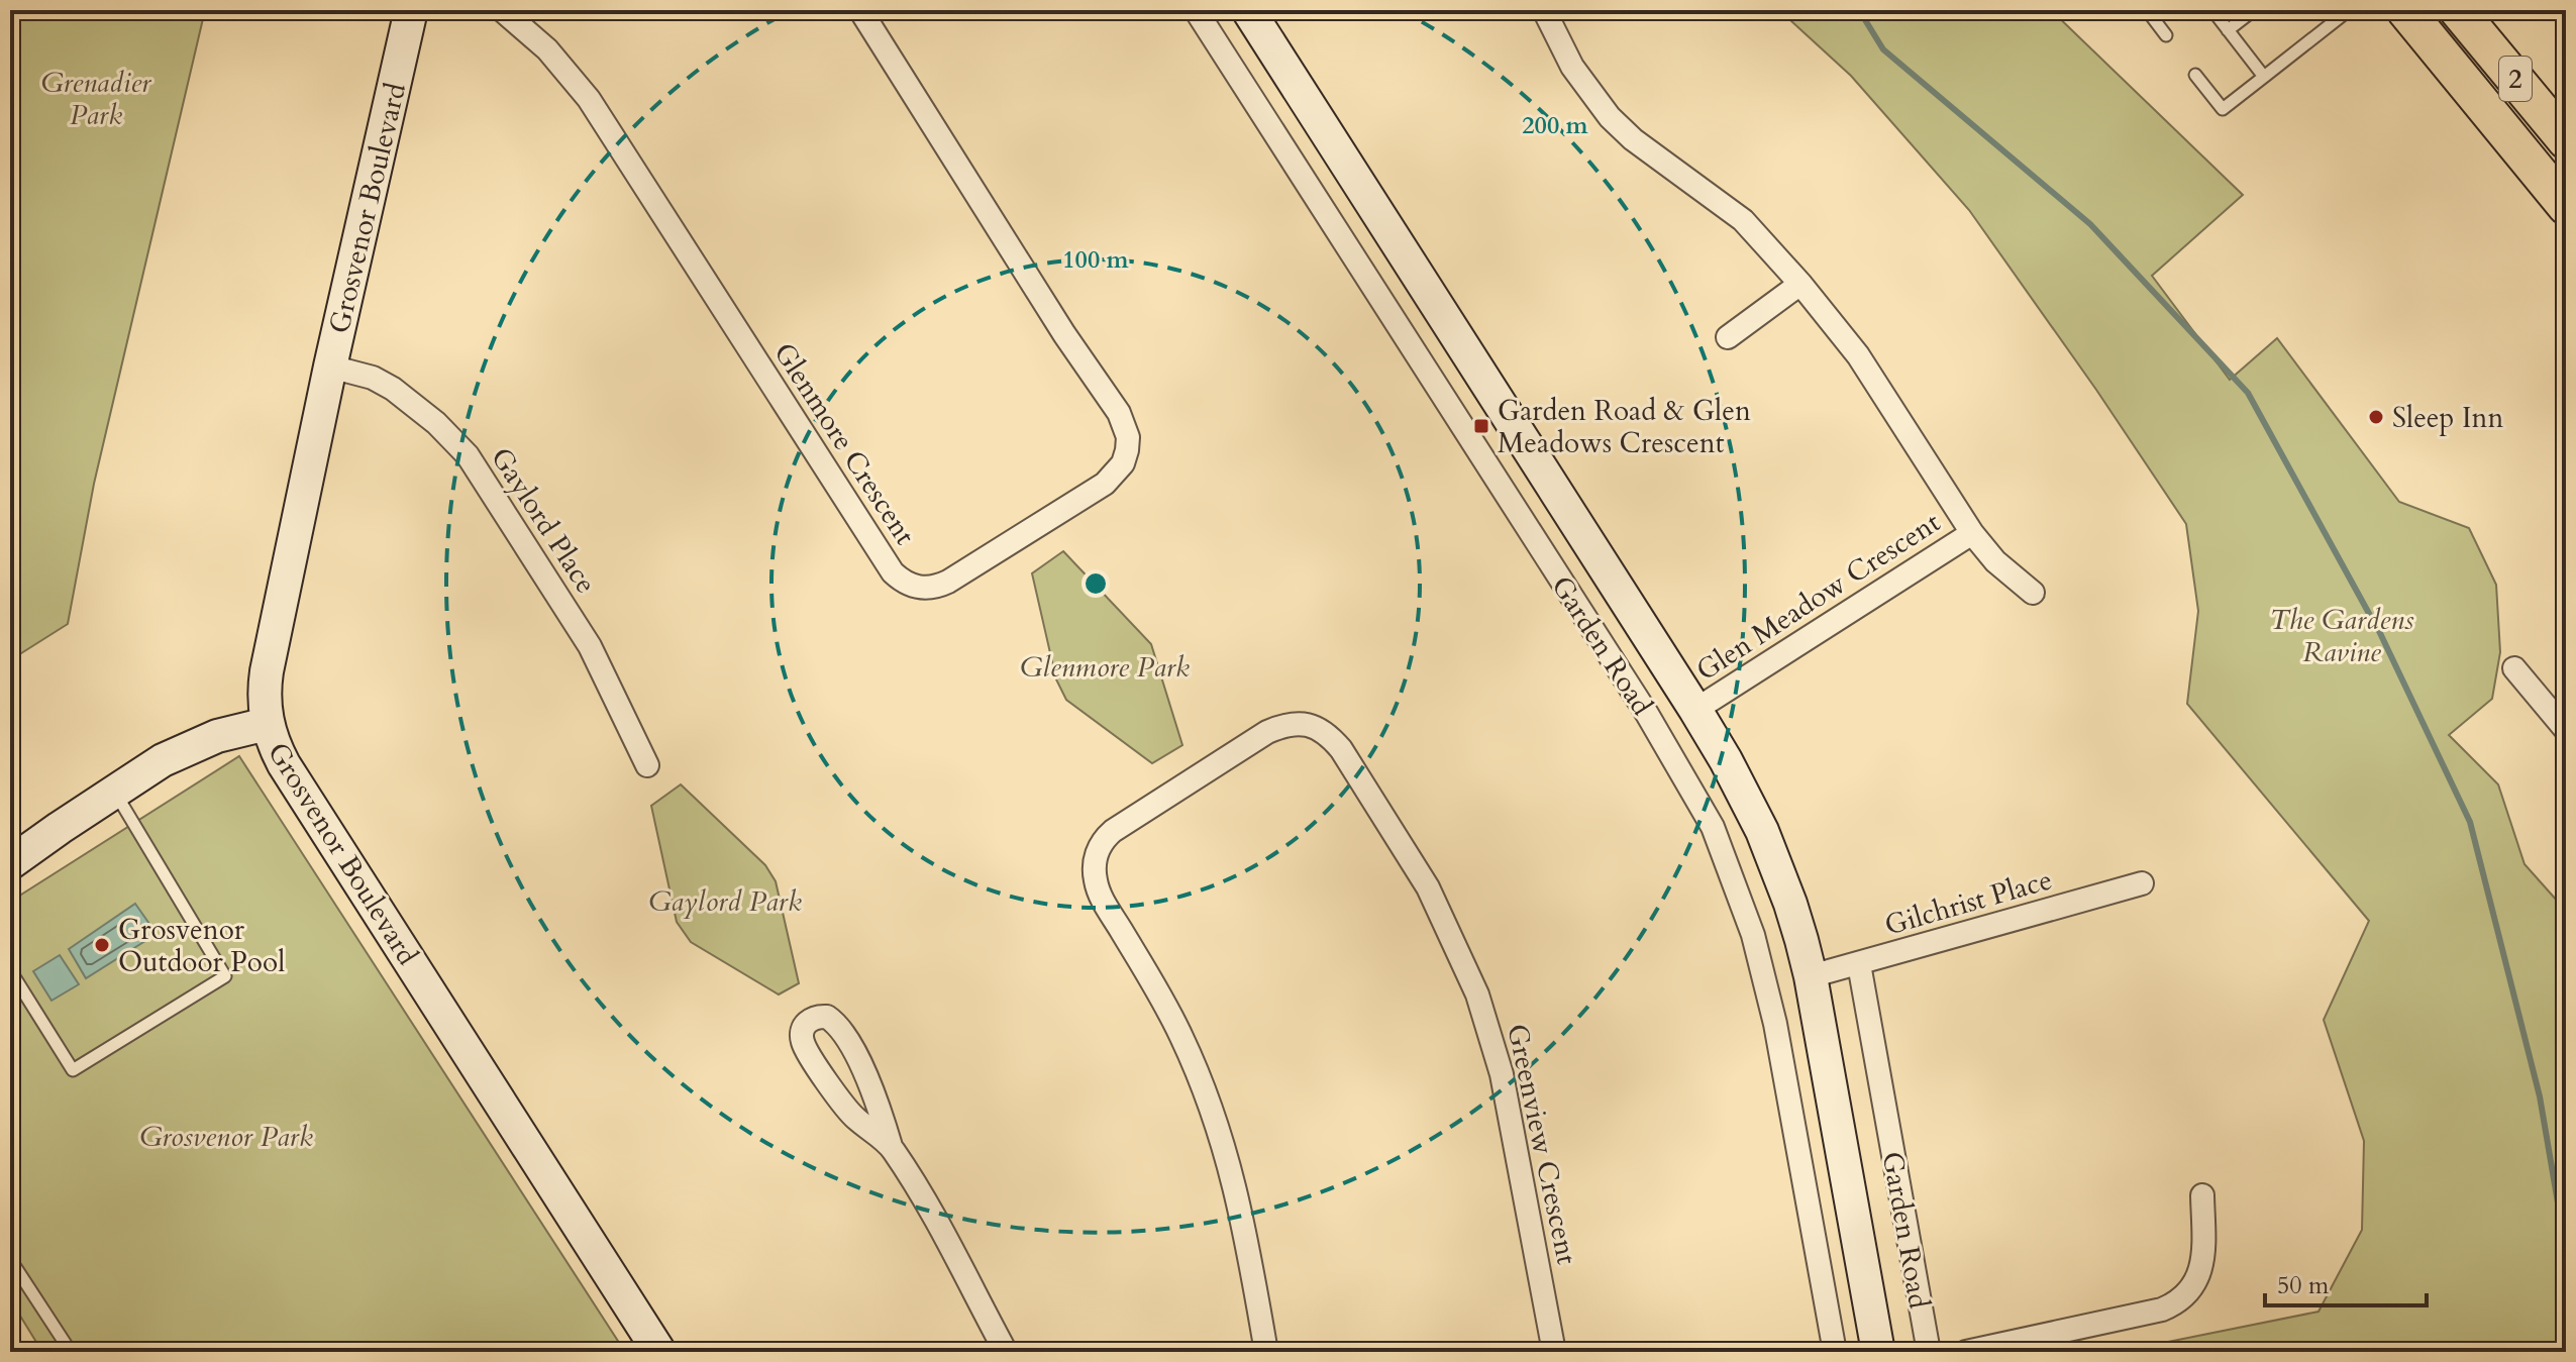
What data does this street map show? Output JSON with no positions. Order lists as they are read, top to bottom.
{
  "streets": {
    "main road": ["2"],
    "street": [
      "Grosvenor Boulevard",
      "Glenmore Crescent",
      "Gaylord Place",
      "Glen Meadow Crescent",
      "Garden Road",
      "Gilchrist Place",
      "Greenview Crescent"
    ]
  },
  "crossings": [
    ["Grosvenor Boulevard", "Gaylord Place"],
    ["Glen Meadow Crescent", "Garden Road"],
    ["Garden Road", "Gilchrist Place"]
  ],
  "parks": [
    "Grenadier Park",
    "The Gardens Ravine",
    "Glenmore Park",
    "Gaylord Park",
    "Grosvenor Park"
  ],
  "places": {
    "other": ["Sleep Inn", "Grosvenor Outdoor Pool"],
    "transit": ["Garden Road & Glen Meadows Crescent"]
  },
  "scale_bar": "50 m",
  "rings": ["200 m", "100 m"]
}
